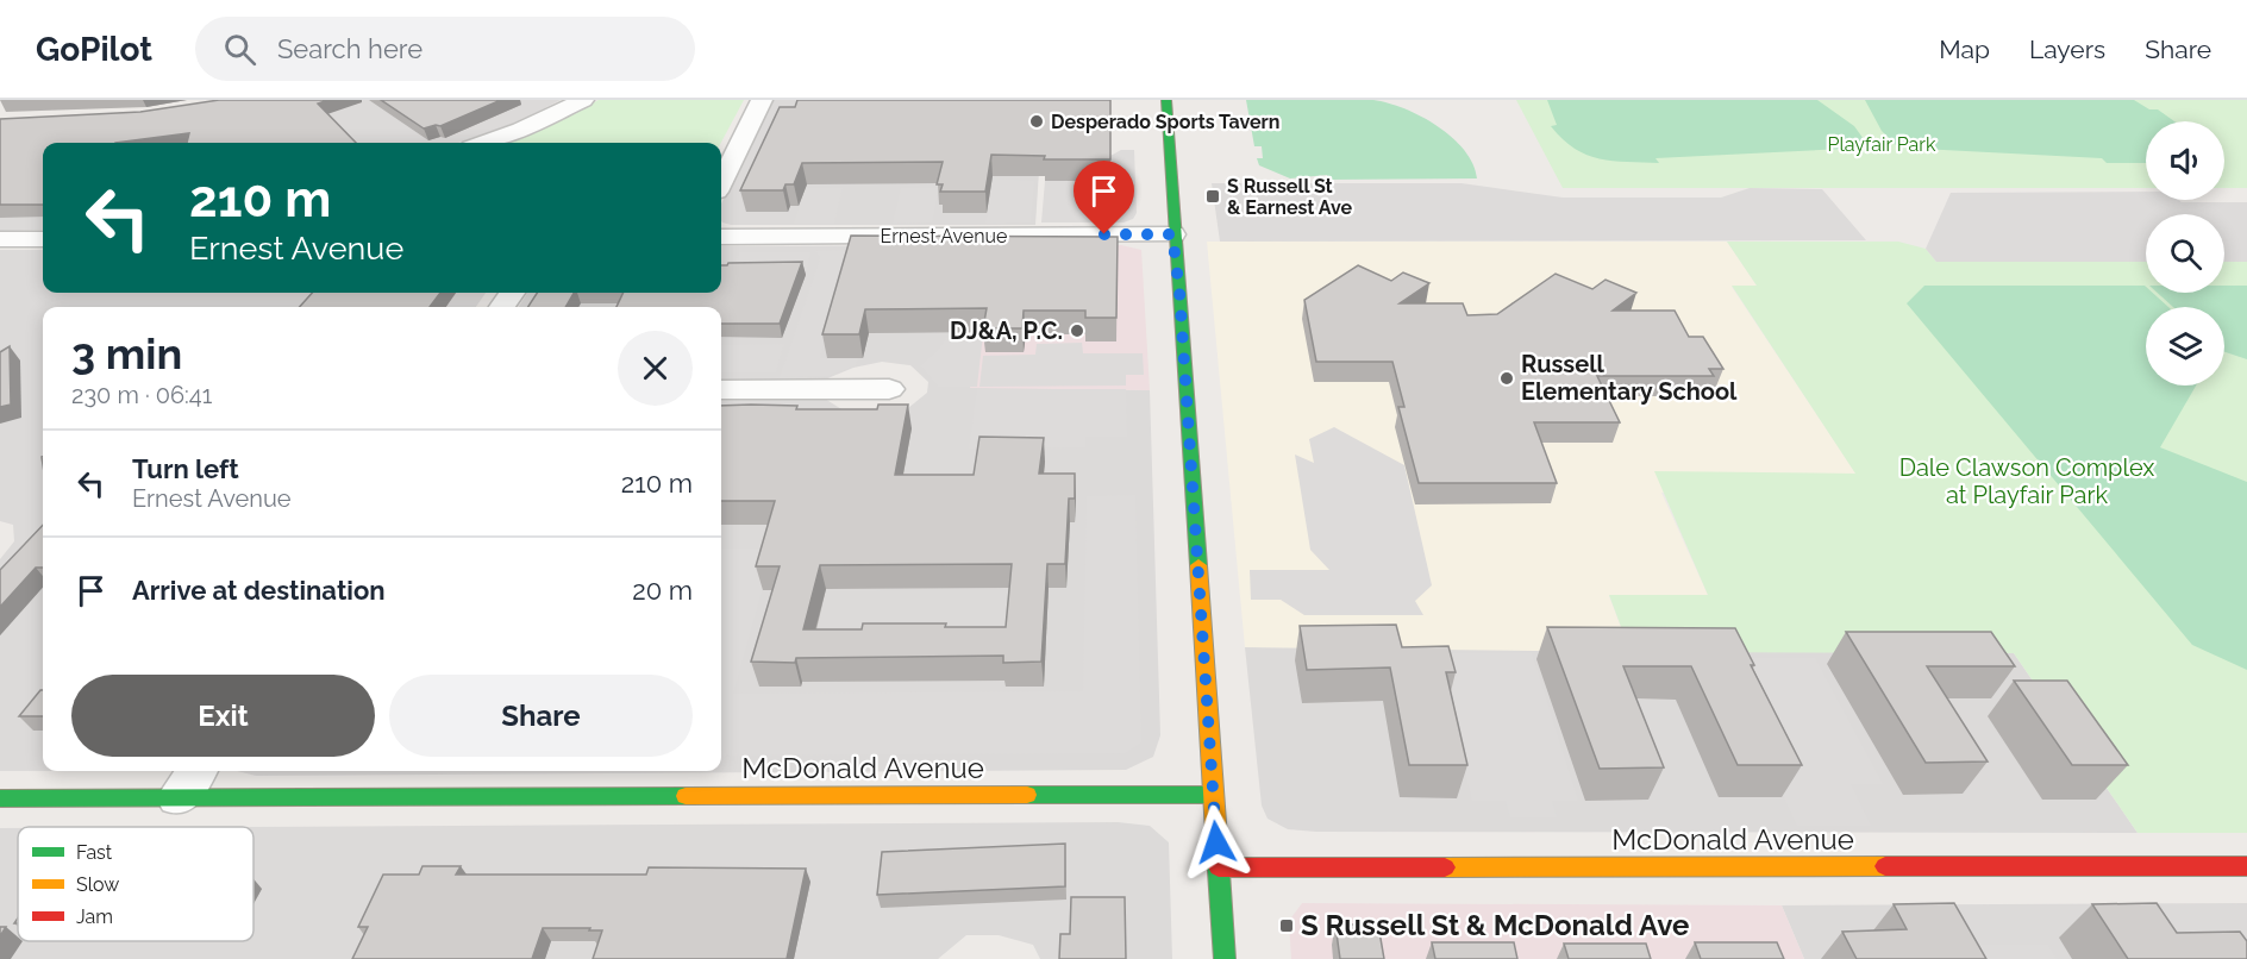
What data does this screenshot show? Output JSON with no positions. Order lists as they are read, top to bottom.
{
  "streets": {
    "street": ["Ernest Avenue", "McDonald Avenue"]
  },
  "parks": ["Playfair Park", "Dale Clawson Complex at Playfair Park"],
  "places": {
    "other": ["Desperado Sports Tavern", "DJ&A, P.C.", "Russell Elementary School"],
    "transit": ["S Russell St & Earnest Ave", "S Russell St & McDonald Ave"]
  },
  "legend": ["Fast", "Slow", "Jam"],
  "page": {
    "header": "GoPilot",
    "search": "Search here",
    "nav": ["Map", "Layers", "Share"],
    "turn": ["210 m", "Ernest Avenue"],
    "heading": ["3 min", "230 m · 06:41"],
    "list": [
      {
        "name": "Turn left",
        "note": "Ernest Avenue",
        "value": "210 m"
      },
      {
        "name": "Arrive at destination",
        "value": "20 m"
      }
    ],
    "buttons": ["Exit", "Share"]
  }
}
